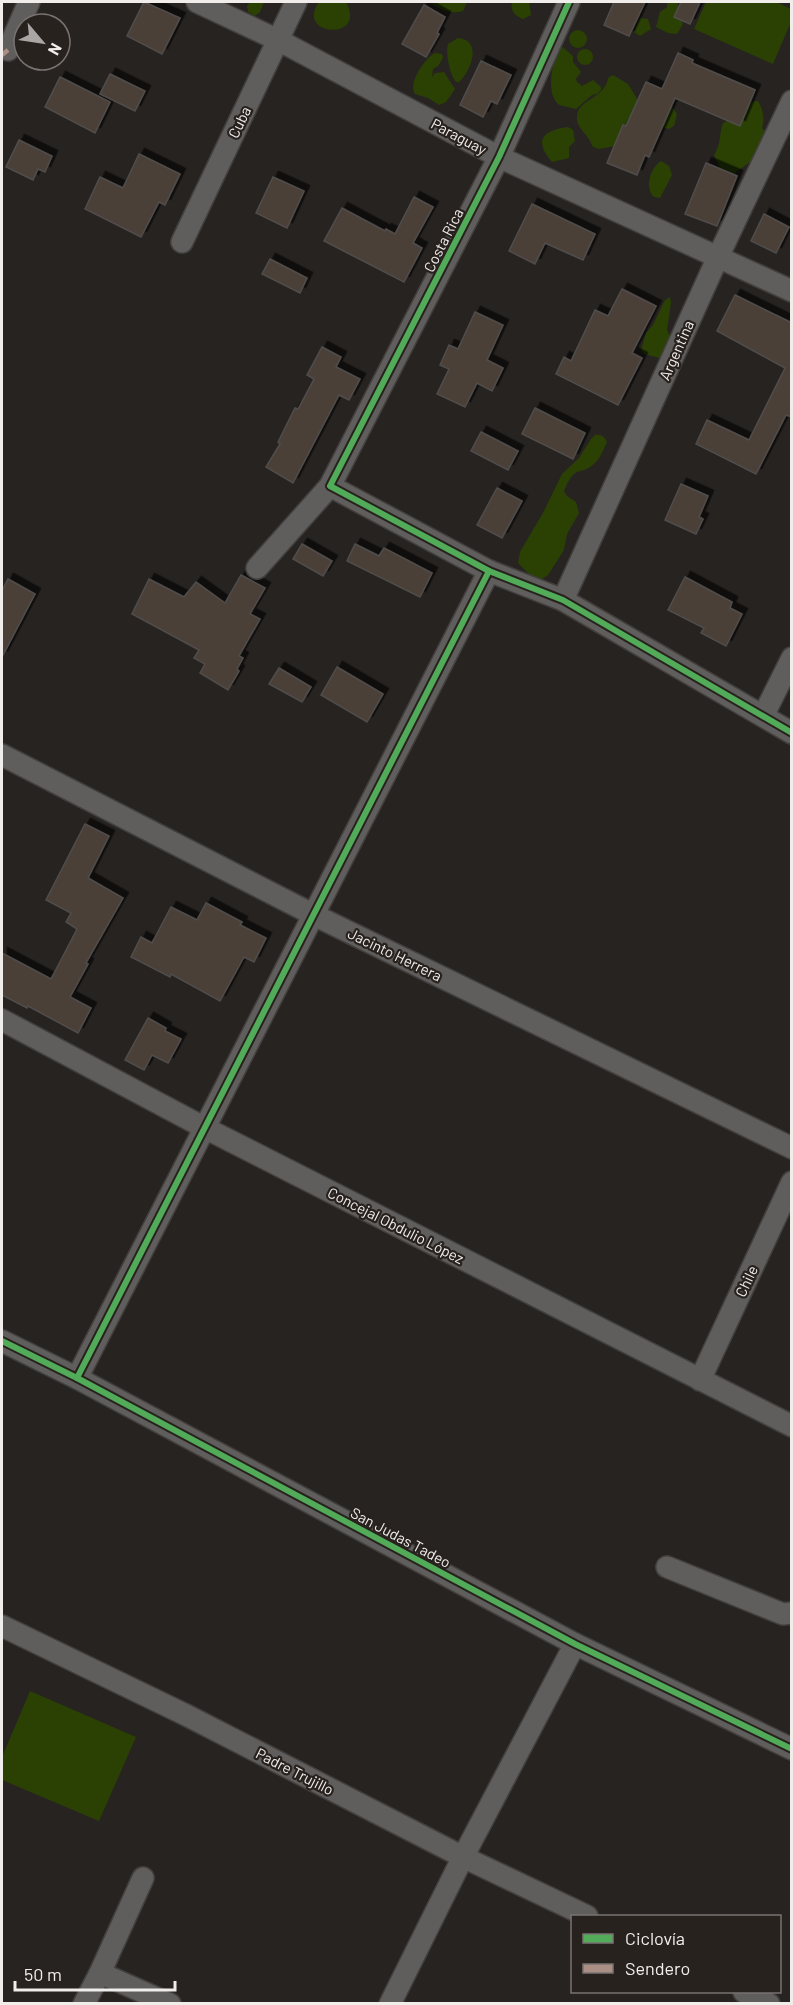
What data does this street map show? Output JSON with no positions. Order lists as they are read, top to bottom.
{
  "streets": {
    "street": [
      "Cuba",
      "Paraguay",
      "Costa Rica",
      "Argentina",
      "Jacinto Herrera",
      "Concejal Obdulio López",
      "Chile",
      "San Judas Tadeo",
      "Padre Trujillo"
    ]
  },
  "crossings": [
    ["Cuba", "Paraguay"],
    ["Paraguay", "Costa Rica"],
    ["Paraguay", "Argentina"],
    ["Concejal Obdulio López", "Chile"]
  ],
  "legend": ["Ciclovía", "Sendero"],
  "scale_bar": "50 m",
  "north": "bottom right"
}
